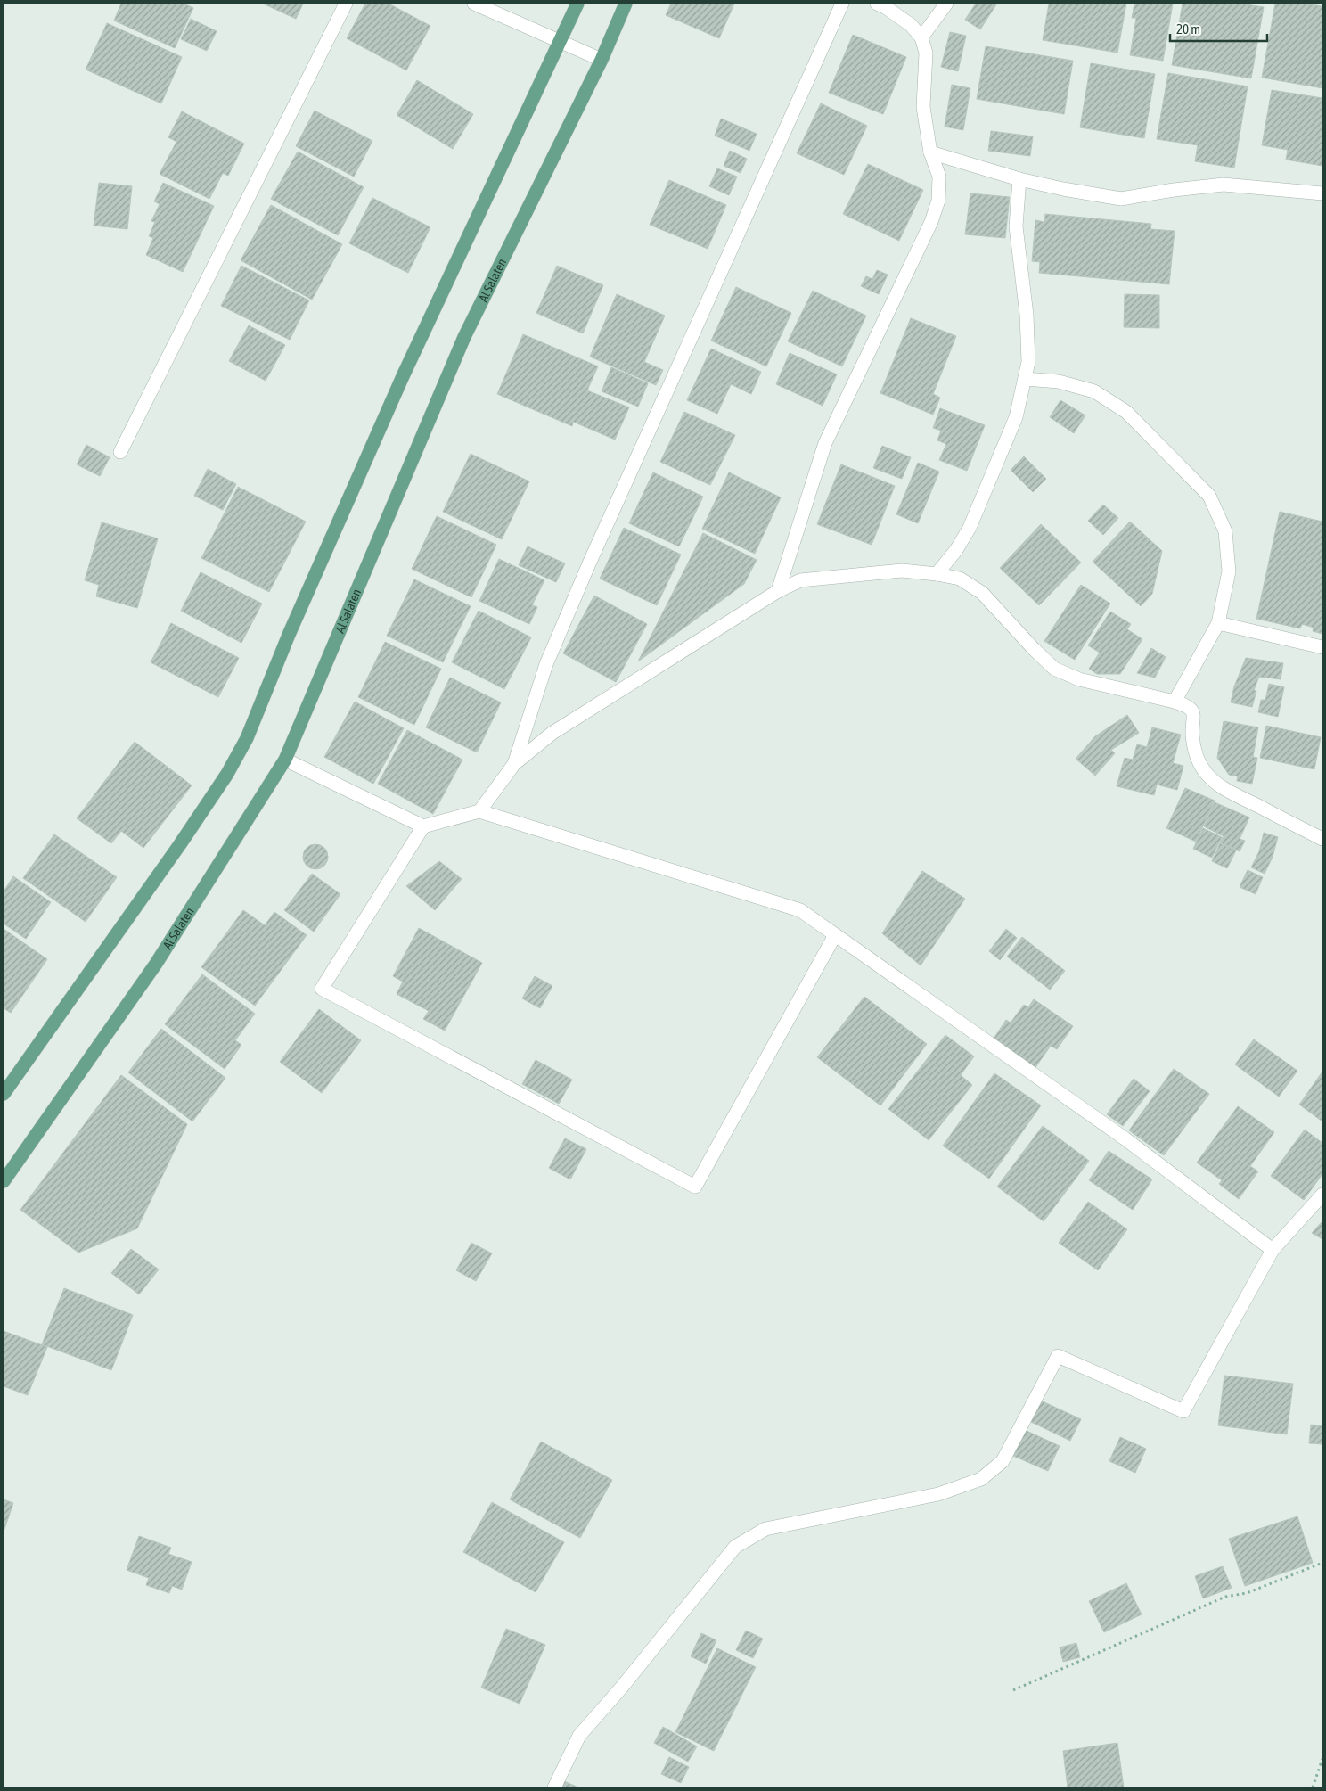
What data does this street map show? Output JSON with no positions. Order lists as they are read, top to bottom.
{
  "streets": {
    "main road": ["Al Salaten"]
  },
  "scale_bar": "20 m"
}
